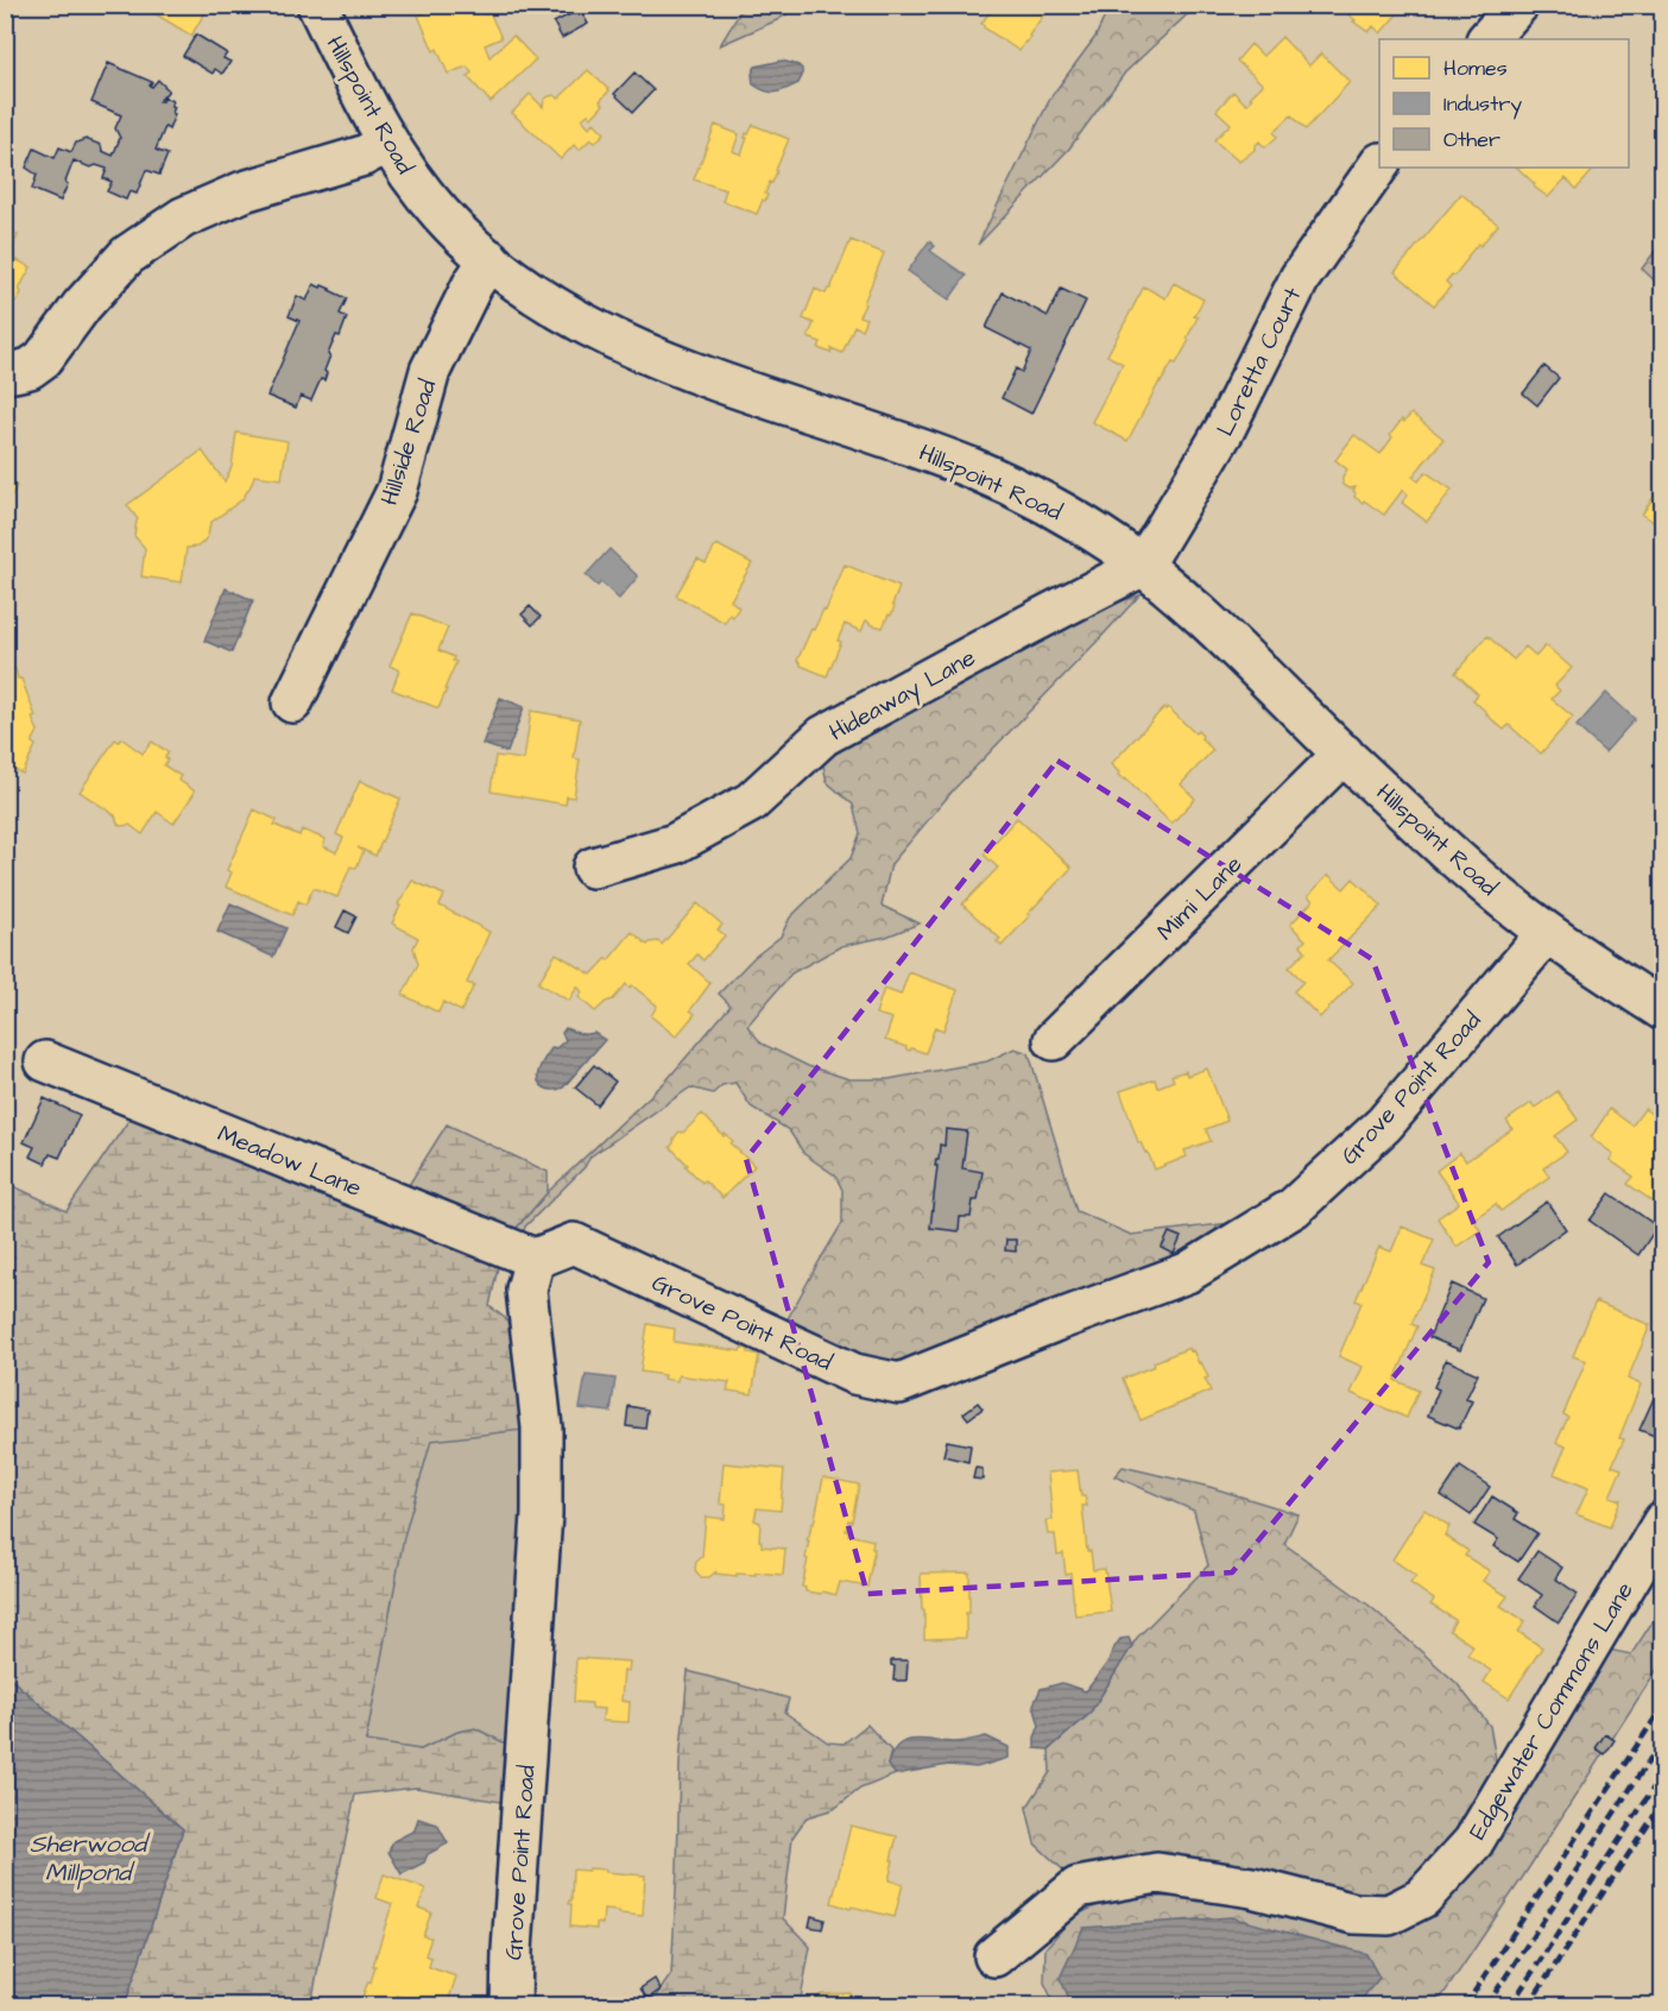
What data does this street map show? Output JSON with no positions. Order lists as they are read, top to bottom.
{
  "streets": {
    "street": [
      "Hillspoint Road",
      "Loretta Court",
      "Hillside Road",
      "Hideaway Lane",
      "Mimi Lane",
      "Grove Point Road",
      "Meadow Lane",
      "Edgewater Commons Lane"
    ]
  },
  "crossings": [
    ["Hillspoint Road", "Loretta Court"],
    ["Hillspoint Road", "Hillside Road"],
    ["Hillspoint Road", "Hideaway Lane"],
    ["Hillspoint Road", "Mimi Lane"],
    ["Hillspoint Road", "Grove Point Road"],
    ["Loretta Court", "Hideaway Lane"],
    ["Grove Point Road", "Meadow Lane"]
  ],
  "water": ["Sherwood Millpond"],
  "legend": ["Homes", "Industry", "Other"]
}
